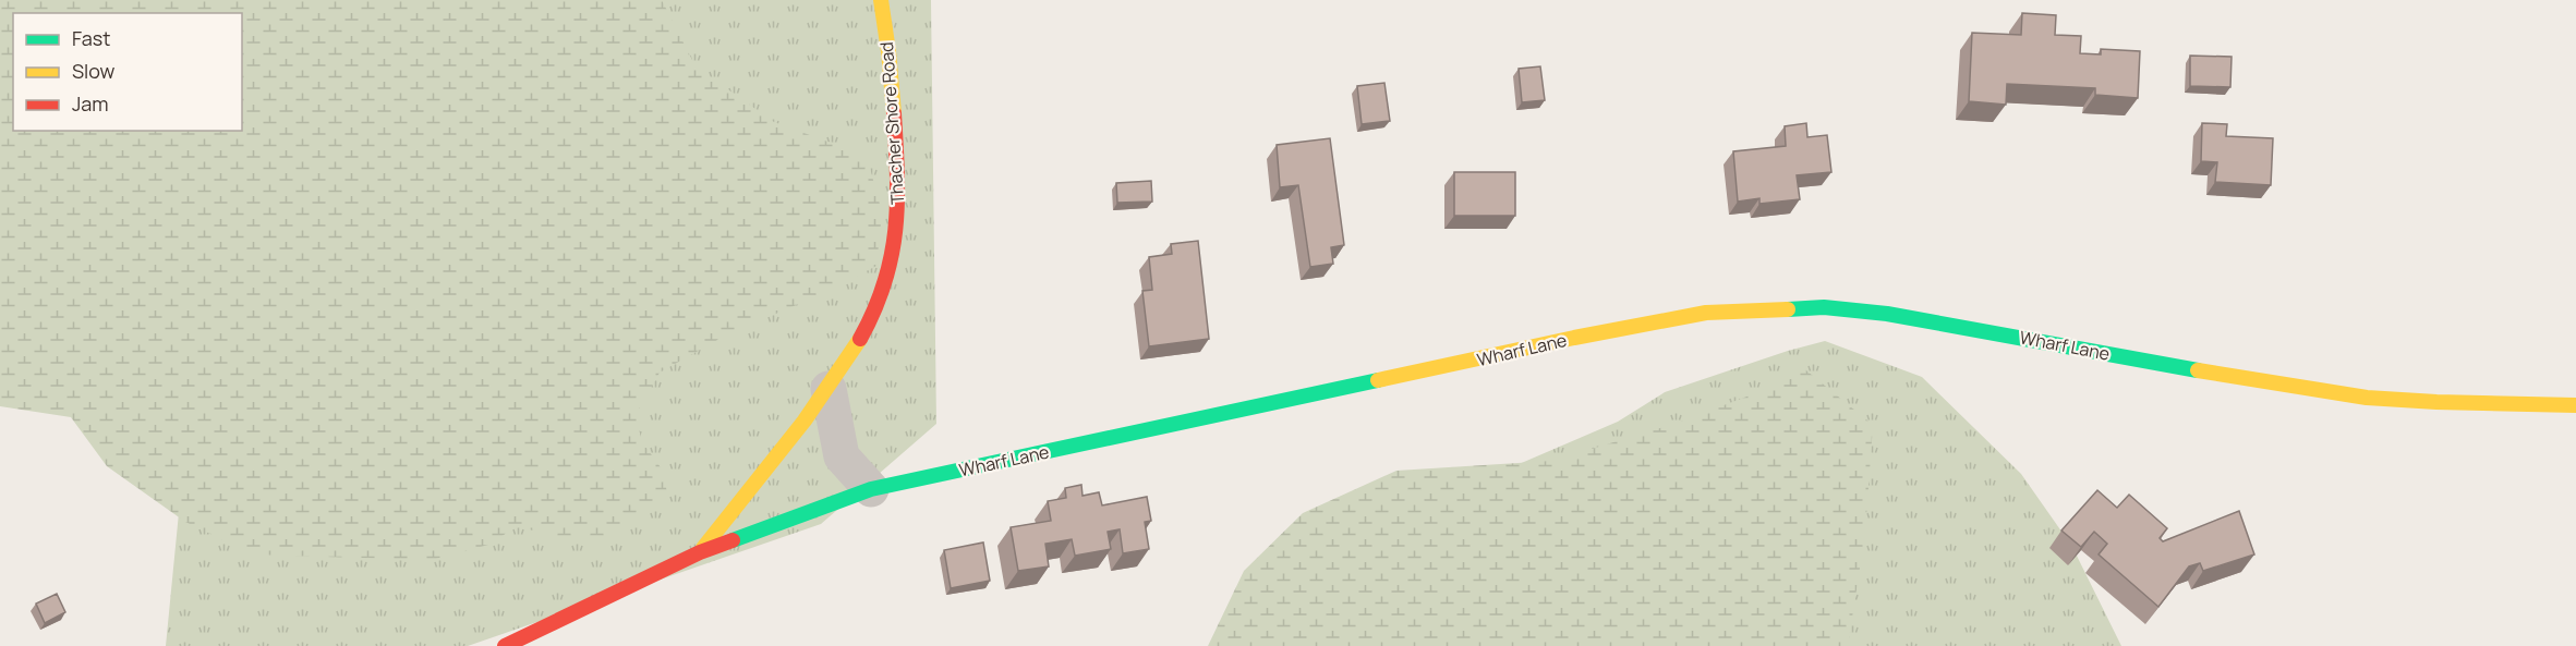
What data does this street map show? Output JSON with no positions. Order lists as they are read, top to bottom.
{
  "streets": {
    "street": ["Thacher Shore Road", "Wharf Lane"]
  },
  "crossings": [
    ["Thacher Shore Road", "Wharf Lane"]
  ],
  "legend": ["Fast", "Slow", "Jam"]
}
